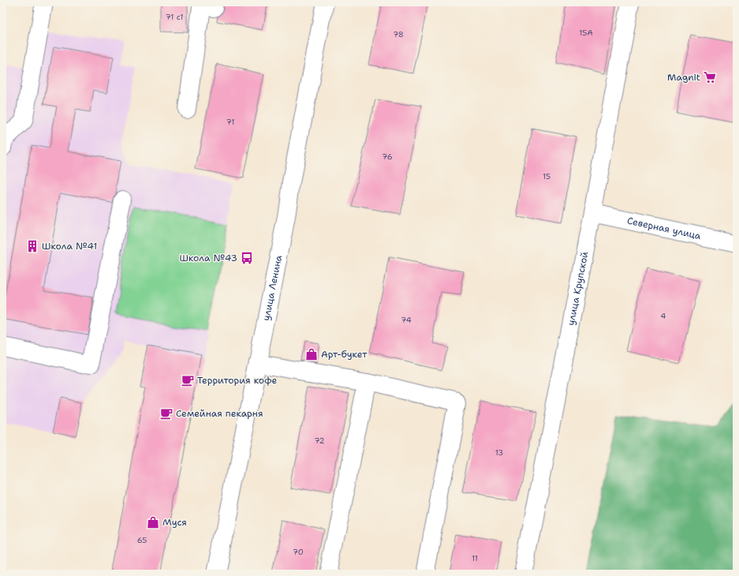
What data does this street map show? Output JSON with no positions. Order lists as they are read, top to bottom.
{
  "streets": {
    "street": ["Северная улица", "улица Ленина", "улица Крупской"]
  },
  "crossings": [
    ["Северная улица", "улица Крупской"]
  ],
  "places": {
    "supermarket": ["Magnit"],
    "building": ["Школа №41"],
    "bus stop": ["Школа №43"],
    "shop": ["Арт-букет", "Муся"],
    "cafe": ["Территория кофе", "Семейная пекарня"]
  },
  "house_numbers": [
    "71 с1",
    "15А",
    "78",
    "71",
    "76",
    "15",
    "4",
    "74",
    "72",
    "13",
    "65",
    "70",
    "11"
  ]
}
